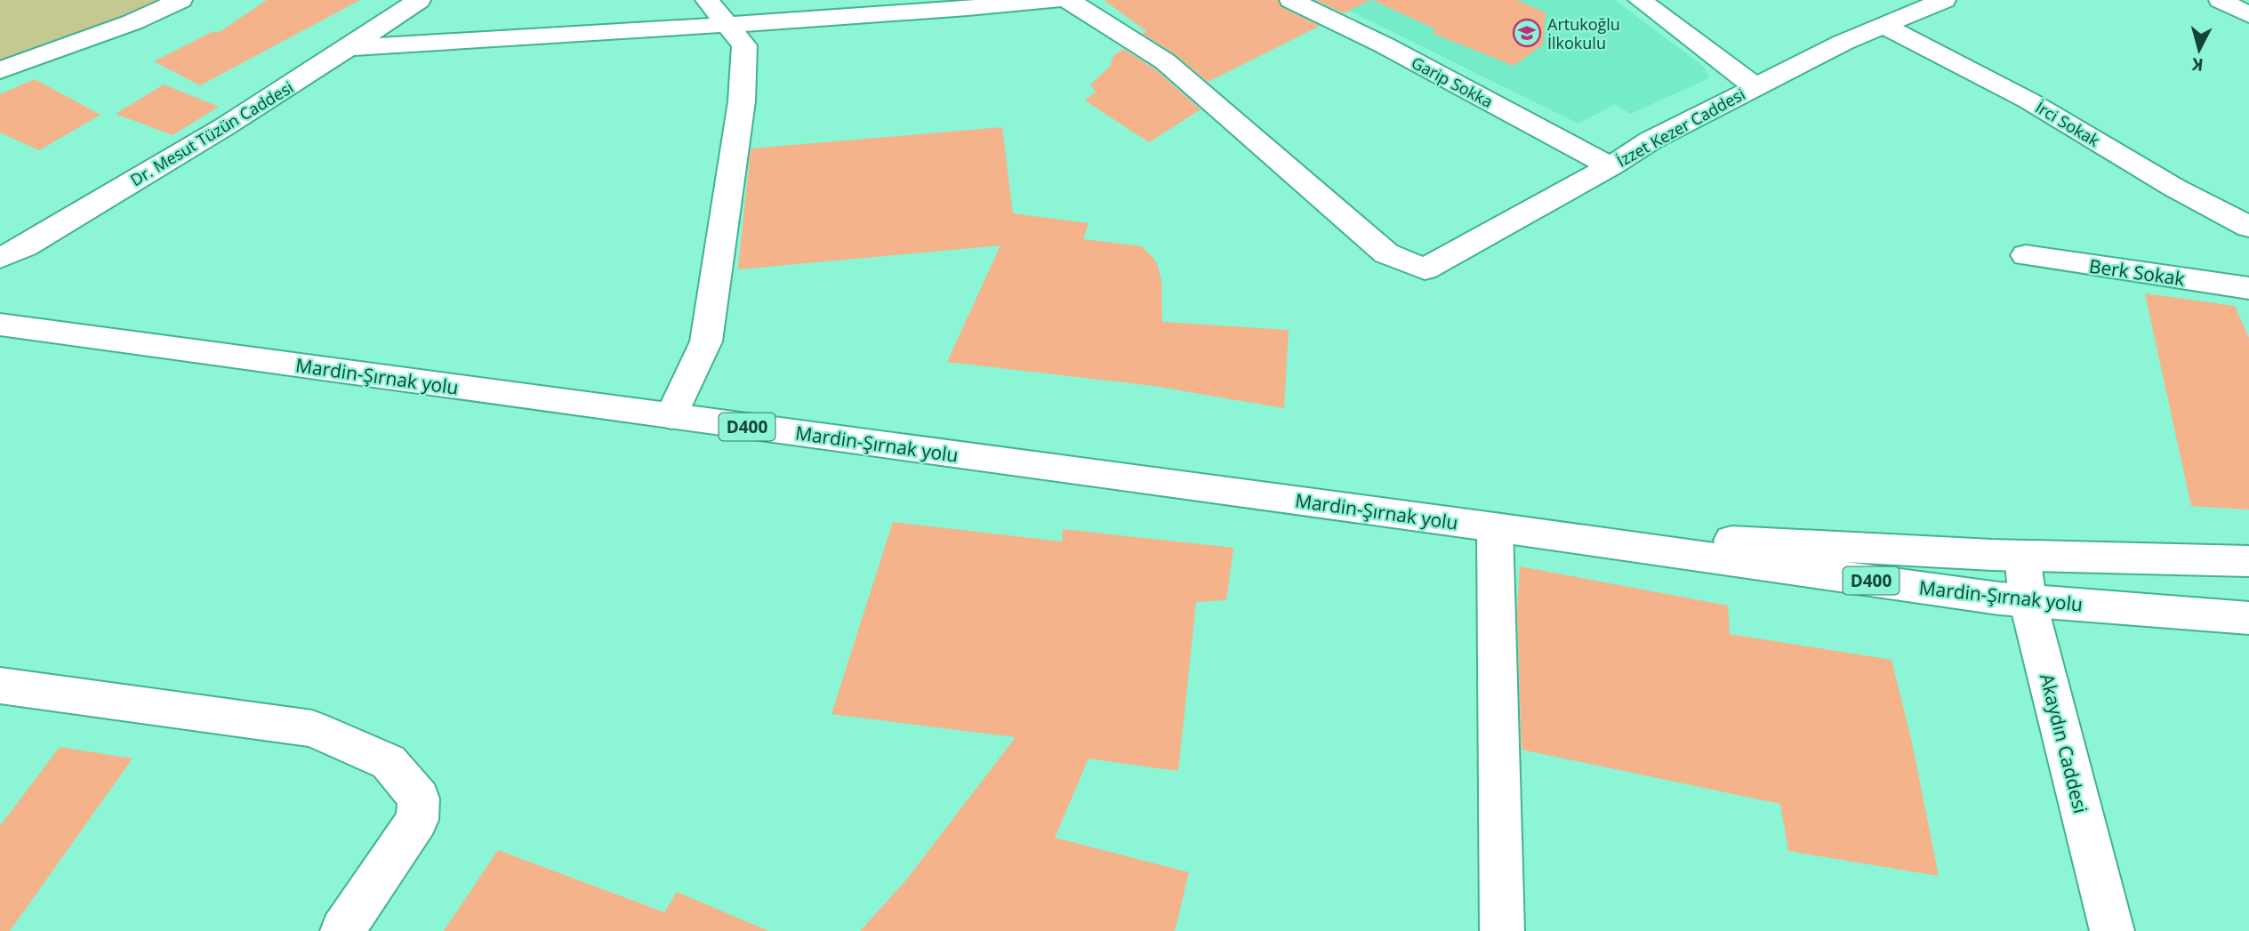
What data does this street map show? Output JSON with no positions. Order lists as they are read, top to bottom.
{
  "streets": {
    "main road": [
      "Garip Sokka",
      "İrci Sokak",
      "İzzet Kezer Caddesi",
      "Dr. Mesut Tüzün Caddesi",
      "Berk Sokak",
      "Mardin-Şırnak yolu",
      "D400",
      "Akaydın Caddesi"
    ]
  },
  "crossings": [
    ["Garip Sokka", "İzzet Kezer Caddesi"],
    ["İrci Sokak", "İzzet Kezer Caddesi"],
    ["Mardin-Şırnak yolu", "Akaydın Caddesi"]
  ],
  "places": {
    "school or university": ["Artukoğlu İlkokulu"]
  },
  "north": "bottom"
}
